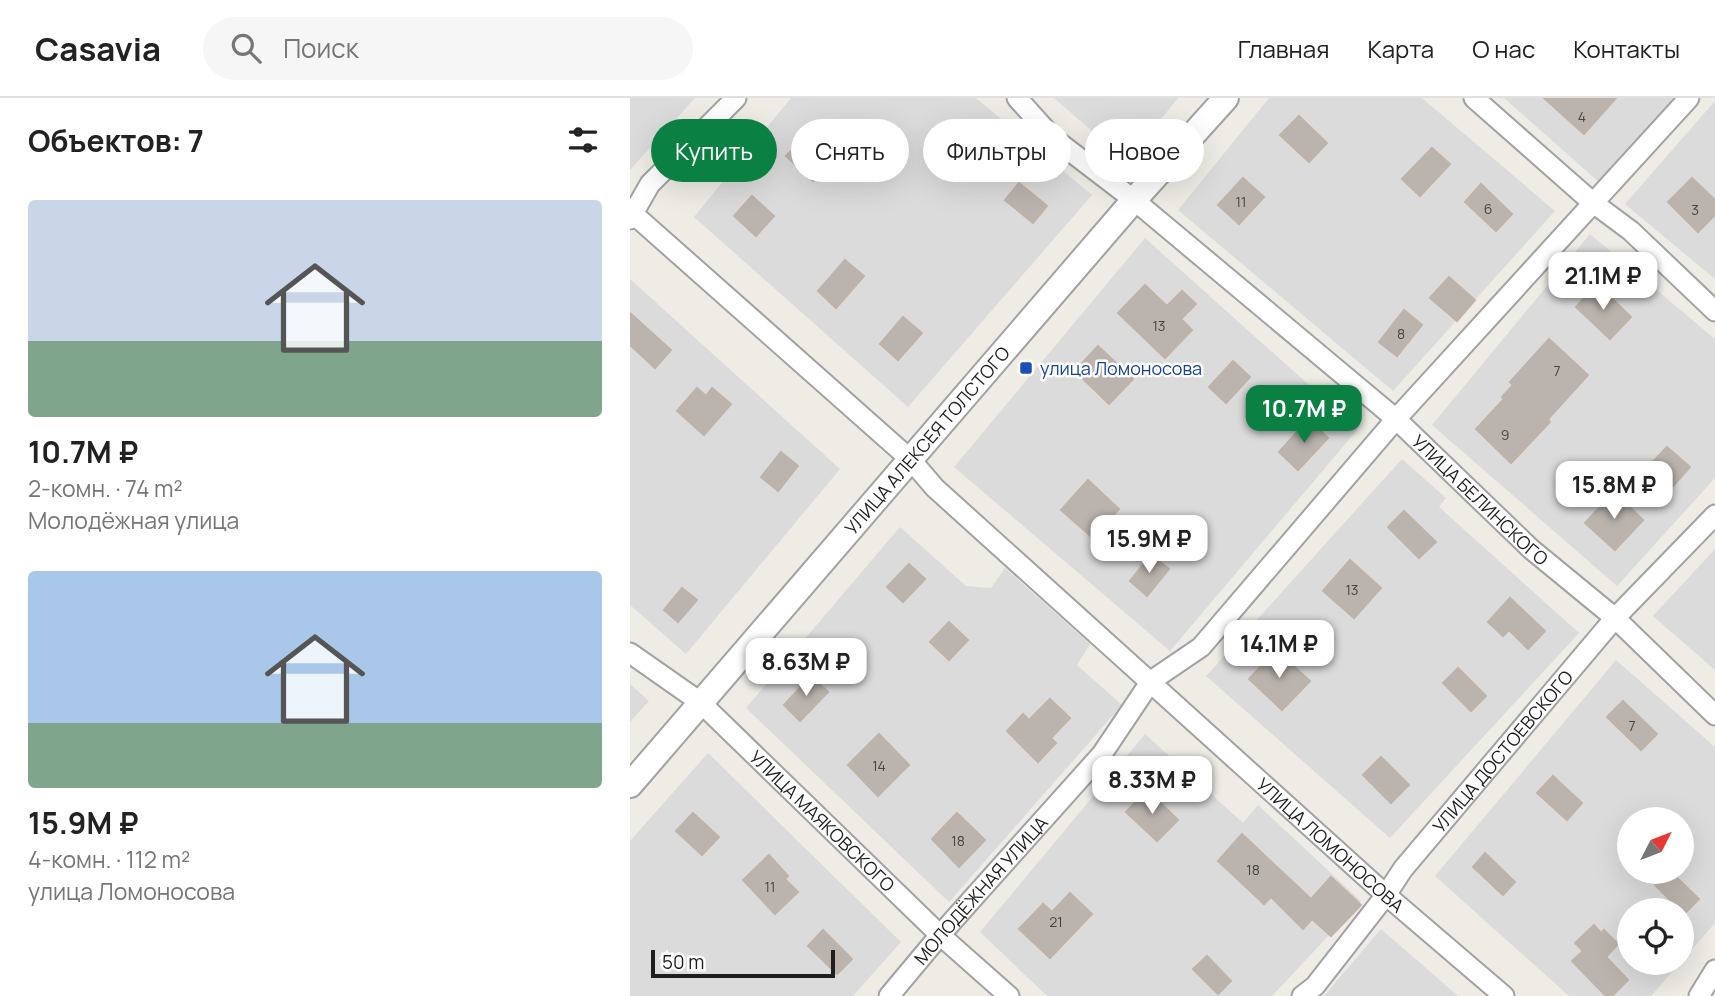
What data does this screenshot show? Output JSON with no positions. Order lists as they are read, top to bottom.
{
  "streets": {
    "street": [
      "УЛИЦА АЛЕКСЕЯ ТОЛСТОГО",
      "УЛИЦА БЕЛИНСКОГО",
      "УЛИЦА ДОСТОЕВСКОГО",
      "УЛИЦА МАЯКОВСКОГО",
      "УЛИЦА ЛОМОНОСОВА",
      "МОЛОДЁЖНАЯ УЛИЦА"
    ]
  },
  "crossings": [
    ["УЛИЦА АЛЕКСЕЯ ТОЛСТОГО", "УЛИЦА БЕЛИНСКОГО"],
    ["УЛИЦА АЛЕКСЕЯ ТОЛСТОГО", "УЛИЦА МАЯКОВСКОГО"],
    ["УЛИЦА АЛЕКСЕЯ ТОЛСТОГО", "УЛИЦА ЛОМОНОСОВА"],
    ["УЛИЦА БЕЛИНСКОГО", "УЛИЦА ДОСТОЕВСКОГО"],
    ["УЛИЦА БЕЛИНСКОГО", "МОЛОДЁЖНАЯ УЛИЦА"],
    ["УЛИЦА ДОСТОЕВСКОГО", "УЛИЦА ЛОМОНОСОВА"],
    ["УЛИЦА МАЯКОВСКОГО", "МОЛОДЁЖНАЯ УЛИЦА"],
    ["УЛИЦА ЛОМОНОСОВА", "МОЛОДЁЖНАЯ УЛИЦА"]
  ],
  "places": {
    "transit": ["улица Ломоносова"]
  },
  "house_numbers": [
    "4",
    "11",
    "6",
    "3",
    "13",
    "8",
    "7",
    "9",
    "13",
    "7",
    "14",
    "18",
    "18",
    "11",
    "21"
  ],
  "scale_bar": "50 m",
  "north": "top right",
  "page": {
    "header": "Casavia",
    "search": "Поиск",
    "nav": [
      "Главная",
      "Карта",
      "О нас",
      "Контакты"
    ],
    "heading": "Объектов: 7",
    "chip": [
      "Купить",
      "Снять",
      "Фильтры",
      "Новое"
    ],
    "list": [
      {
        "name": "10.7M ₽",
        "note": "2-комн. · 74 m² · Молодёжная улица"
      },
      {
        "name": "15.9M ₽",
        "note": "4-комн. · 112 m² · улица Ломоносова"
      }
    ],
    "price": [
      "21.1M ₽",
      "10.7M ₽",
      "15.8M ₽",
      "15.9M ₽",
      "14.1M ₽",
      "8.63M ₽",
      "8.33M ₽"
    ],
    "scale": "50 m"
  }
}
